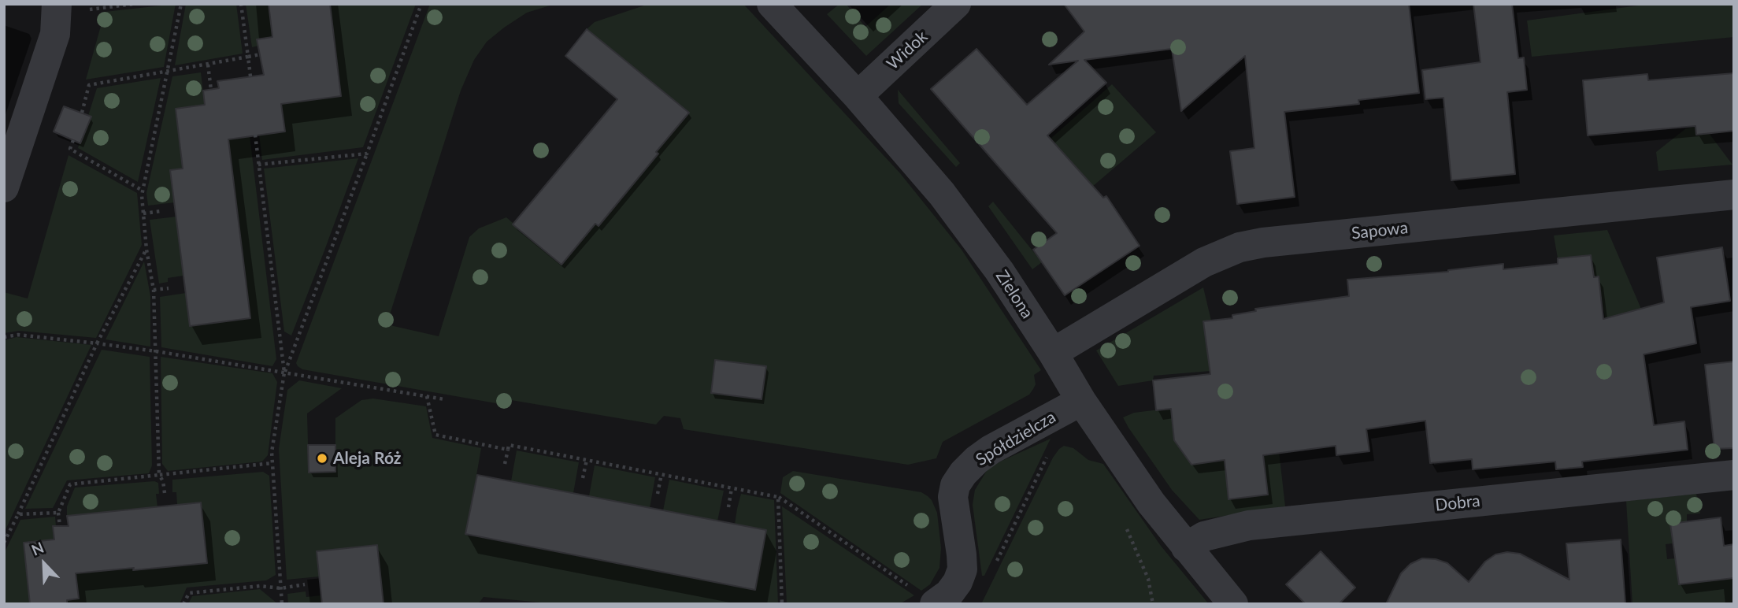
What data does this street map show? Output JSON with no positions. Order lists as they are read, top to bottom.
{
  "streets": {
    "street": [
      "Widok",
      "Sapowa",
      "Zielona",
      "Spółdzielcza",
      "Dobra"
    ]
  },
  "crossings": [
    ["Widok", "Zielona"],
    ["Sapowa", "Zielona"],
    ["Zielona", "Spółdzielcza"],
    ["Zielona", "Dobra"]
  ],
  "places": ["Aleja Róż"],
  "north": "top left"
}
